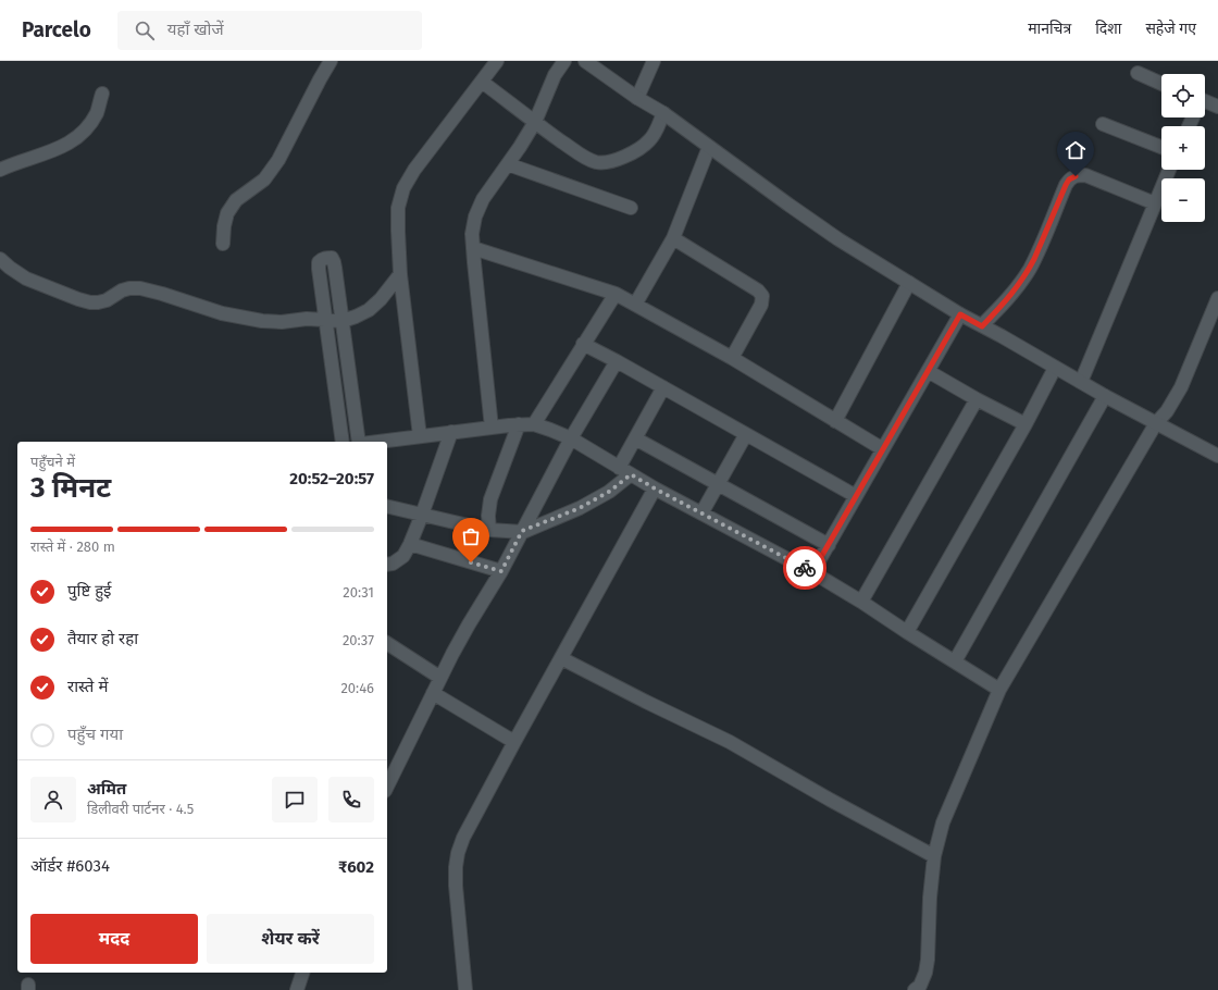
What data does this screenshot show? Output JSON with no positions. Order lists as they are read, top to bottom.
{
  "page": {
    "header": "Parcelo",
    "search": "यहाँ खोजें",
    "nav": ["मानचित्र", "दिशा", "सहेजे गए"],
    "map_buttons": ["+", "−"],
    "heading": ["3 मिनट", "पहुँचने में", "20:52–20:57"],
    "panel": [
      "अमित",
      "डिलीवरी पार्टनर · 4.5",
      "ऑर्डर #6034",
      "₹602"
    ],
    "bar": "रास्ते में · 280 m",
    "list": [
      ["पुष्टि हुई", "20:31"],
      ["तैयार हो रहा", "20:37"],
      ["रास्ते में", "20:46"],
      "पहुँच गया"
    ],
    "buttons": ["मदद", "शेयर करें"]
  }
}
